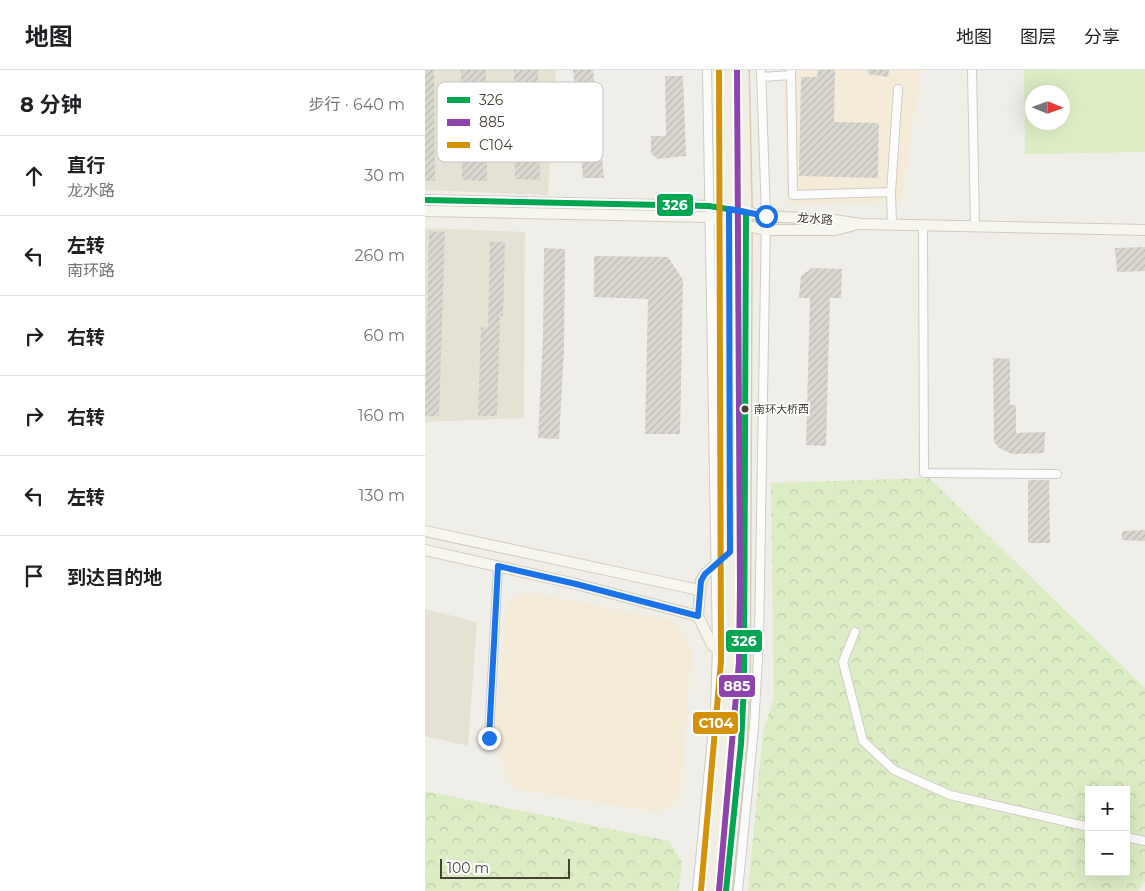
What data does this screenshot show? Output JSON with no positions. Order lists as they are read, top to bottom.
{
  "streets": {
    "street": ["龙水路"]
  },
  "places": ["南环大桥西"],
  "lines": ["transit line 885", "transit line C104", "transit line 326"],
  "legend": ["326", "885", "C104"],
  "scale_bar": "100 m",
  "north": "right",
  "page": {
    "header": "地图",
    "nav": ["地图", "图层", "分享"],
    "heading": ["8 分钟", "步行 · 640 m"],
    "list": [
      ["直行", "龙水路", "30 m"],
      ["左转", "南环路", "260 m"],
      ["右转", "60 m"],
      ["右转", "160 m"],
      ["左转", "130 m"],
      "到达目的地"
    ],
    "map_buttons": ["+", "−"],
    "scale": "100 m"
  }
}
